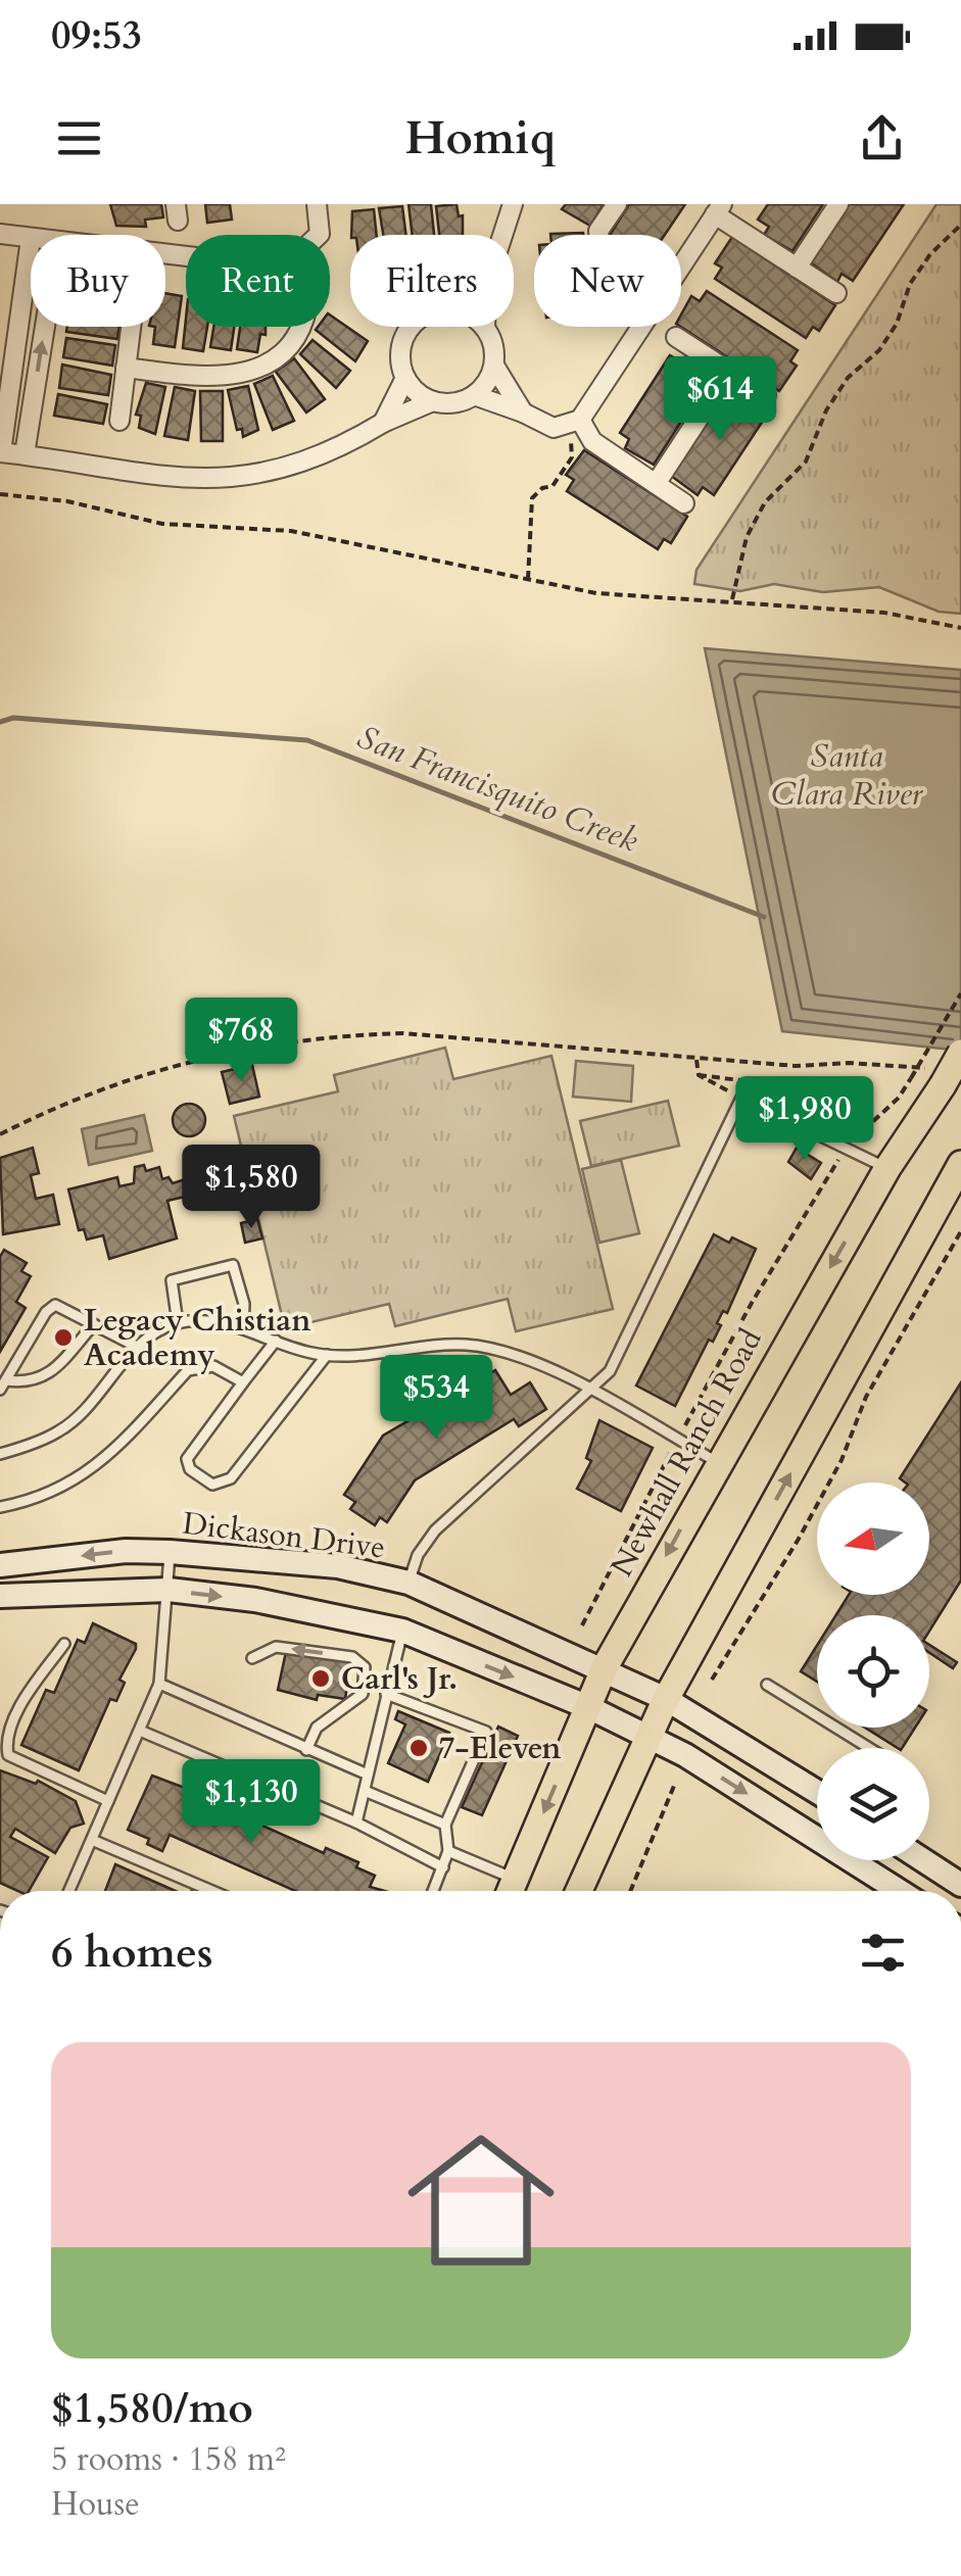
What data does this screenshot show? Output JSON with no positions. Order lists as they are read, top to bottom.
{
  "streets": {
    "main road": ["Newhall Ranch Road"],
    "street": ["Dickason Drive"]
  },
  "crossings": [
    ["Newhall Ranch Road", "Dickason Drive"]
  ],
  "water": ["Santa Clara River", "San Francisquito Creek"],
  "places": ["Legacy Chistian Academy", "Carl's Jr.", "7-Eleven"],
  "north": "left",
  "page": {
    "status": "09:53",
    "header": "Homiq",
    "chip": [
      "Buy",
      "Rent",
      "Filters",
      "New"
    ],
    "price": [
      "$614",
      "$768",
      "$1,980",
      "$1,580",
      "$534",
      "$1,130"
    ],
    "heading": "6 homes",
    "list": [
      {
        "name": "$1,580/mo",
        "note": "5 rooms · 158 m² · House"
      }
    ]
  }
}
